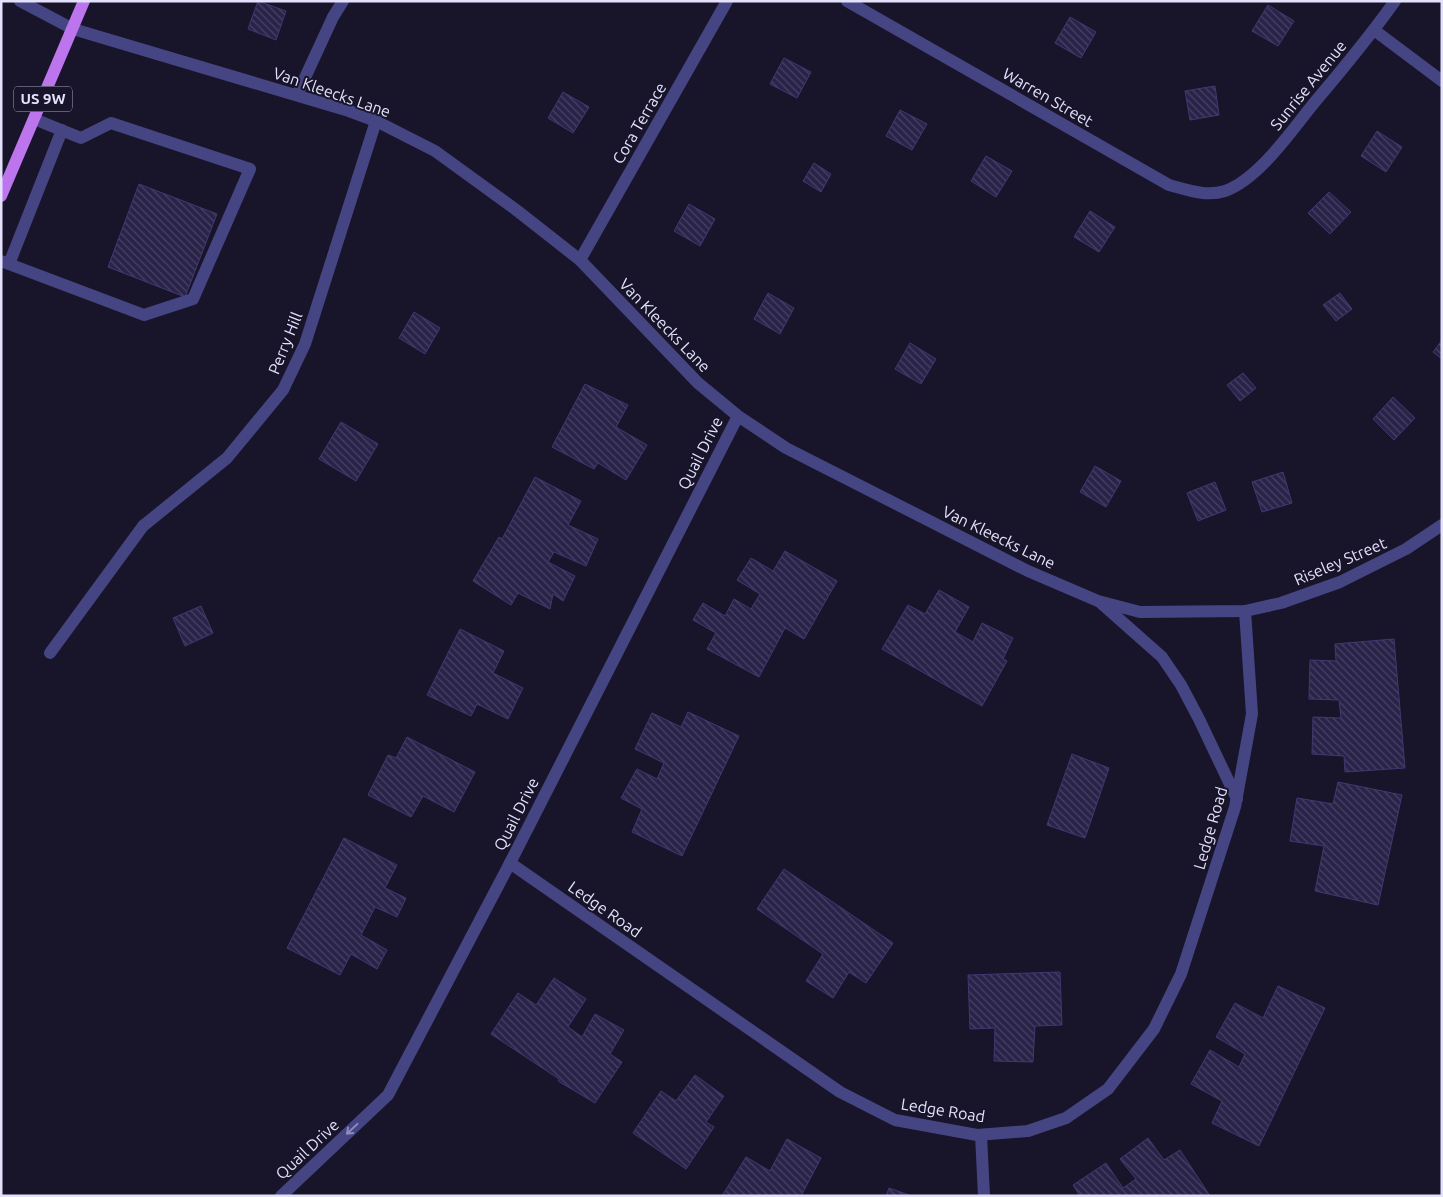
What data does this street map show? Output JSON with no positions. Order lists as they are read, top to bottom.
{
  "streets": {
    "main road": ["US 9W"],
    "street": [
      "Sunrise Avenue",
      "Van Kleecks Lane",
      "Warren Street",
      "Cora Terrace",
      "Perry Hill",
      "Quail Drive",
      "Riseley Street",
      "Ledge Road"
    ]
  },
  "crossings": [
    ["Sunrise Avenue", "Warren Street"],
    ["Van Kleecks Lane", "US 9W"],
    ["Van Kleecks Lane", "Cora Terrace"],
    ["Van Kleecks Lane", "Perry Hill"],
    ["Van Kleecks Lane", "Quail Drive"],
    ["Van Kleecks Lane", "Riseley Street"],
    ["Van Kleecks Lane", "Ledge Road"],
    ["Quail Drive", "Ledge Road"],
    ["Riseley Street", "Ledge Road"]
  ],
  "one_way": ["Quail Drive"]
}
